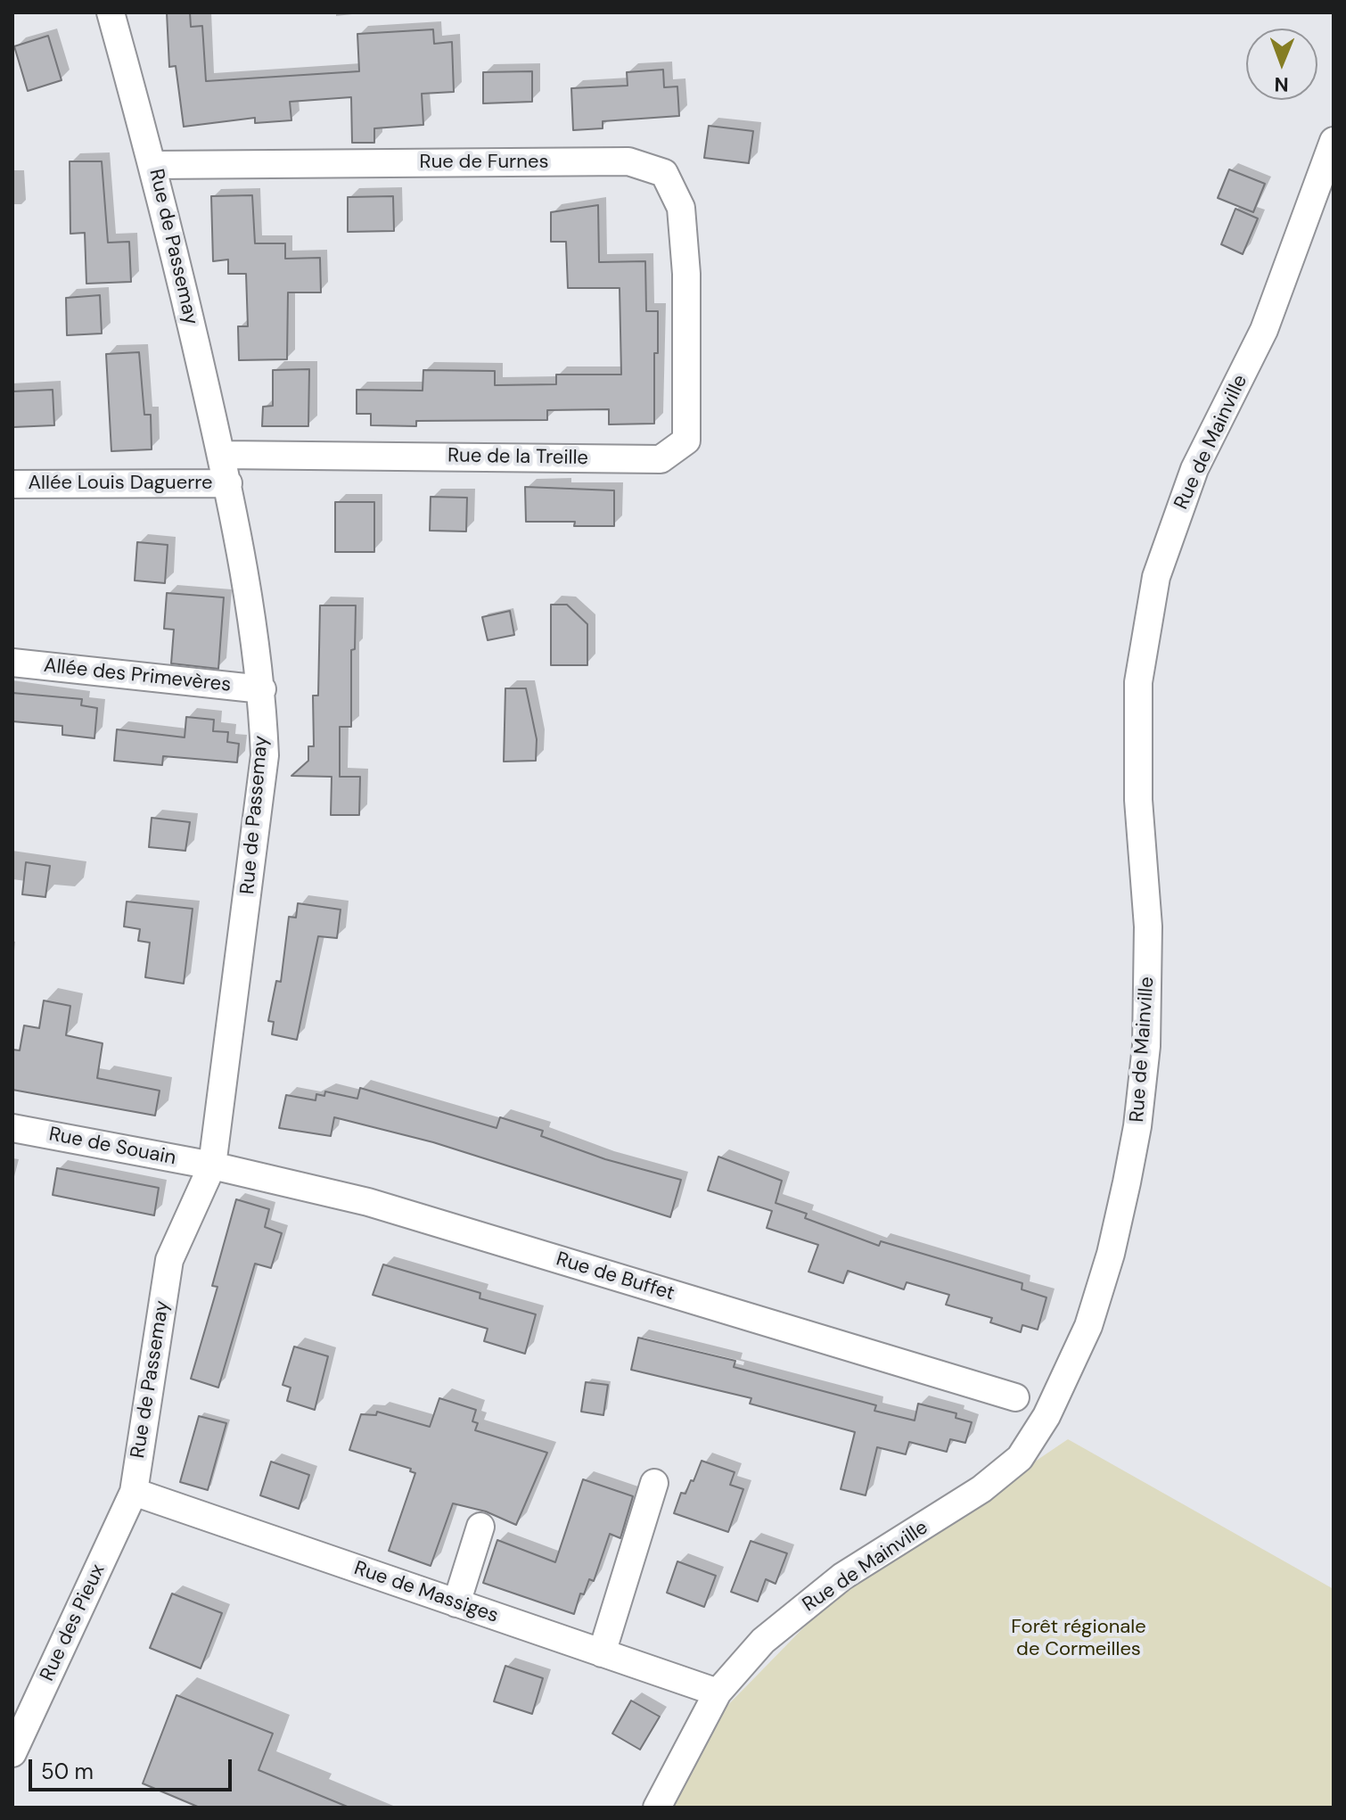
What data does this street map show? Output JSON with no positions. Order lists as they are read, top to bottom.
{
  "streets": {
    "street": [
      "Rue de Furnes",
      "Rue de Passemay",
      "Rue de Mainville",
      "Rue de la Treille",
      "Allée Louis Daguerre",
      "Allée des Primevères",
      "Rue de Souain",
      "Rue de Buffet",
      "Rue de Massiges",
      "Rue des Pieux"
    ]
  },
  "crossings": [
    ["Rue de Furnes", "Rue de Passemay"],
    ["Rue de Furnes", "Rue de la Treille"],
    ["Rue de Passemay", "Rue de la Treille"],
    ["Rue de Passemay", "Allée Louis Daguerre"],
    ["Rue de Passemay", "Allée des Primevères"],
    ["Rue de Passemay", "Rue de Souain"],
    ["Rue de Passemay", "Rue de Buffet"],
    ["Rue de Passemay", "Rue de Massiges"],
    ["Rue de Passemay", "Rue des Pieux"],
    ["Rue de Mainville", "Rue de Massiges"],
    ["Rue de Souain", "Rue de Buffet"],
    ["Rue de Massiges", "Rue des Pieux"]
  ],
  "parks": ["Forêt régionale de Cormeilles"],
  "scale_bar": "50 m",
  "north": "bottom"
}
